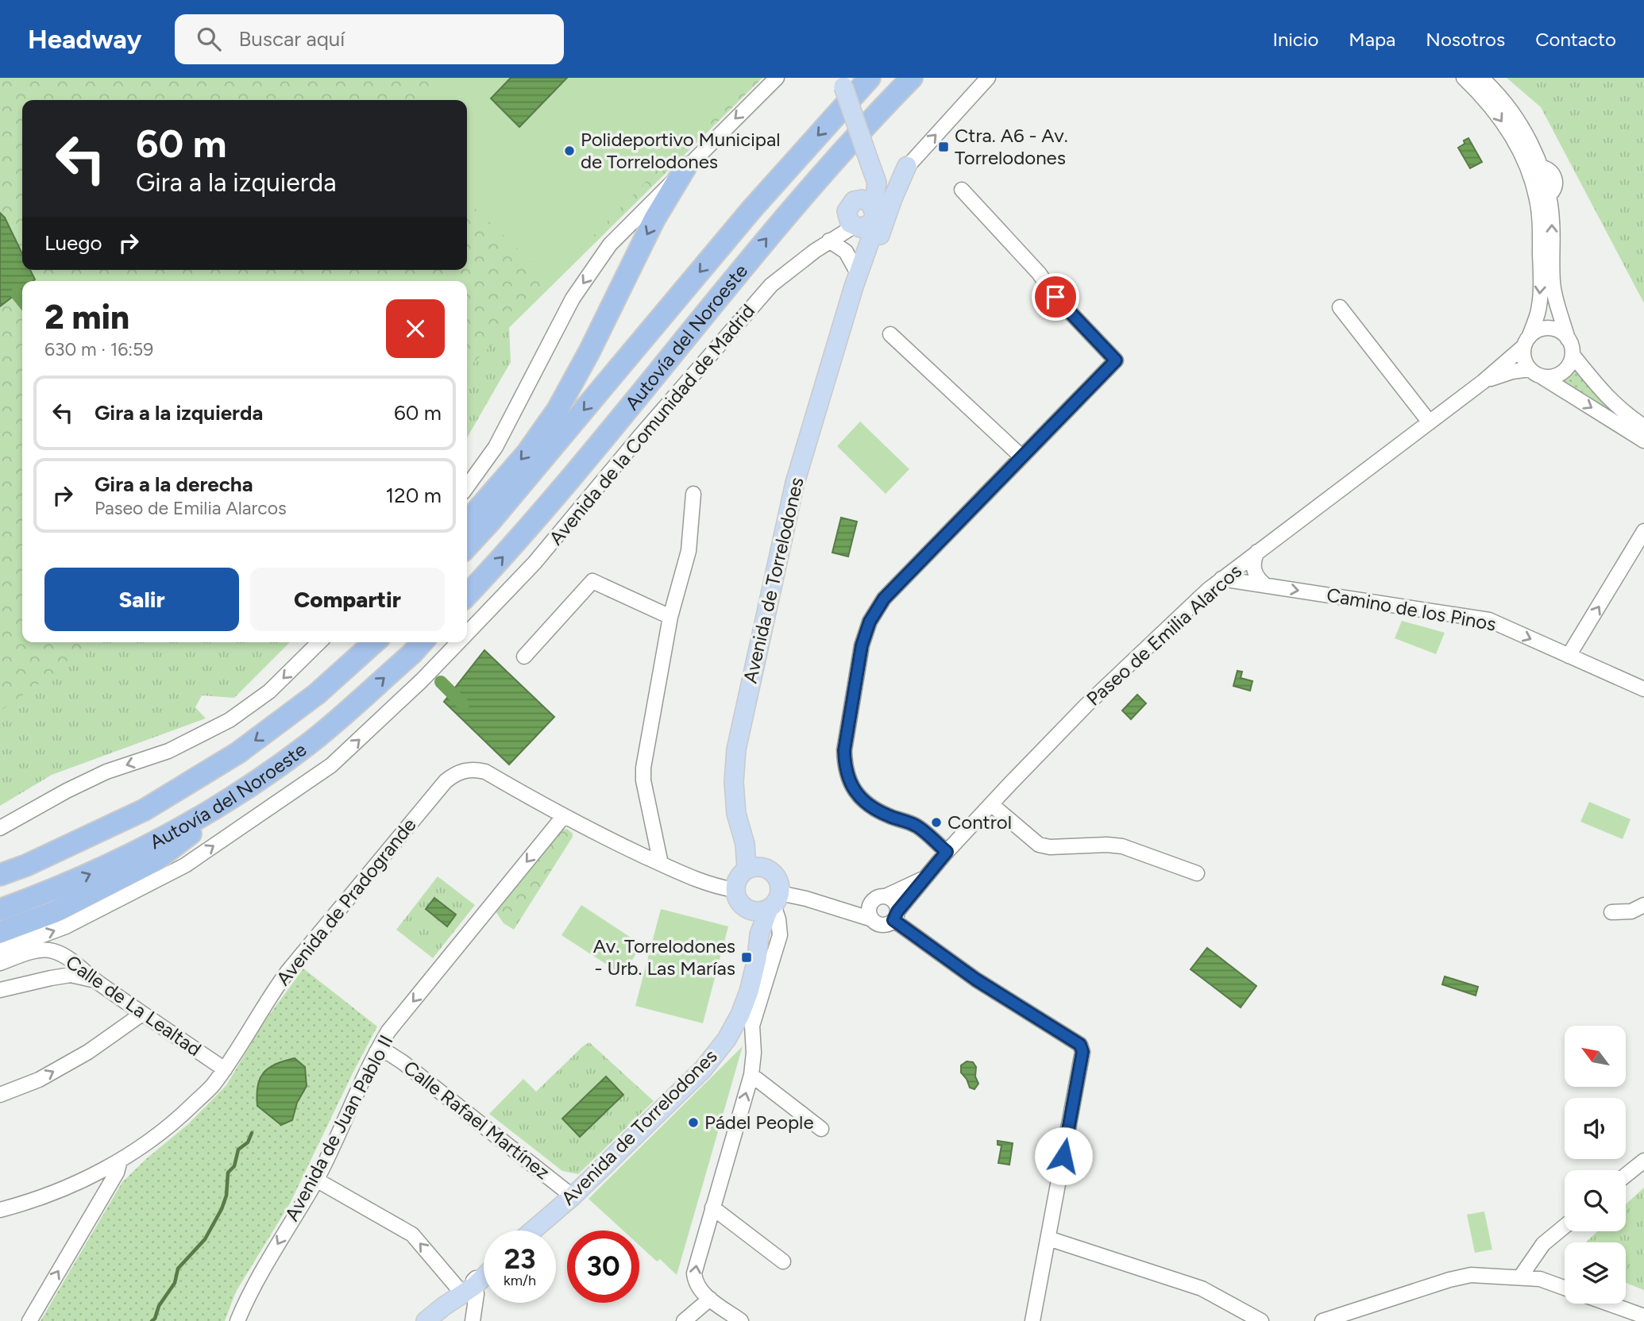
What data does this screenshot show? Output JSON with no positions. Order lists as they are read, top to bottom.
{
  "streets": {
    "highway": ["Autovía del Noroeste"],
    "main road": ["Avenida de Torrelodones"],
    "street": [
      "Avenida de la Comunidad de Madrid",
      "Camino de los Pinos",
      "Paseo de Emilia Alarcos",
      "Avenida de Pradogrande",
      "Calle de La Lealtad",
      "Calle Rafael Martínez",
      "Avenida de Juan Pablo II"
    ]
  },
  "crossings": [
    ["Avenida de la Comunidad de Madrid", "Avenida de Torrelodones"],
    ["Avenida de Torrelodones", "Avenida de Pradogrande"],
    ["Avenida de Torrelodones", "Calle Rafael Martínez"],
    ["Camino de los Pinos", "Paseo de Emilia Alarcos"],
    ["Avenida de Pradogrande", "Calle de La Lealtad"],
    ["Avenida de Pradogrande", "Avenida de Juan Pablo II"],
    ["Calle Rafael Martínez", "Avenida de Juan Pablo II"]
  ],
  "one_way": ["Camino de los Pinos", "Avenida de Juan Pablo II"],
  "places": {
    "transit": ["Ctra. A6 - Av. Torrelodones", "Av. Torrelodones - Urb. Las Marías"],
    "other": ["Polideportivo Municipal de Torrelodones", "Control", "Pádel People"]
  },
  "north": "top left",
  "page": {
    "header": "Headway",
    "search": "Buscar aquí",
    "nav": [
      "Inicio",
      "Mapa",
      "Nosotros",
      "Contacto"
    ],
    "turn": ["60 m", "Gira a la izquierda"],
    "then": "Luego",
    "heading": ["2 min", "630 m · 16:59"],
    "list": [
      {
        "name": "Gira a la izquierda",
        "value": "60 m"
      },
      {
        "name": "Gira a la derecha",
        "note": "Paseo de Emilia Alarcos",
        "value": "120 m"
      }
    ],
    "buttons": ["Salir", "Compartir"],
    "speed": "23 km/h",
    "limit": "30"
  }
}
